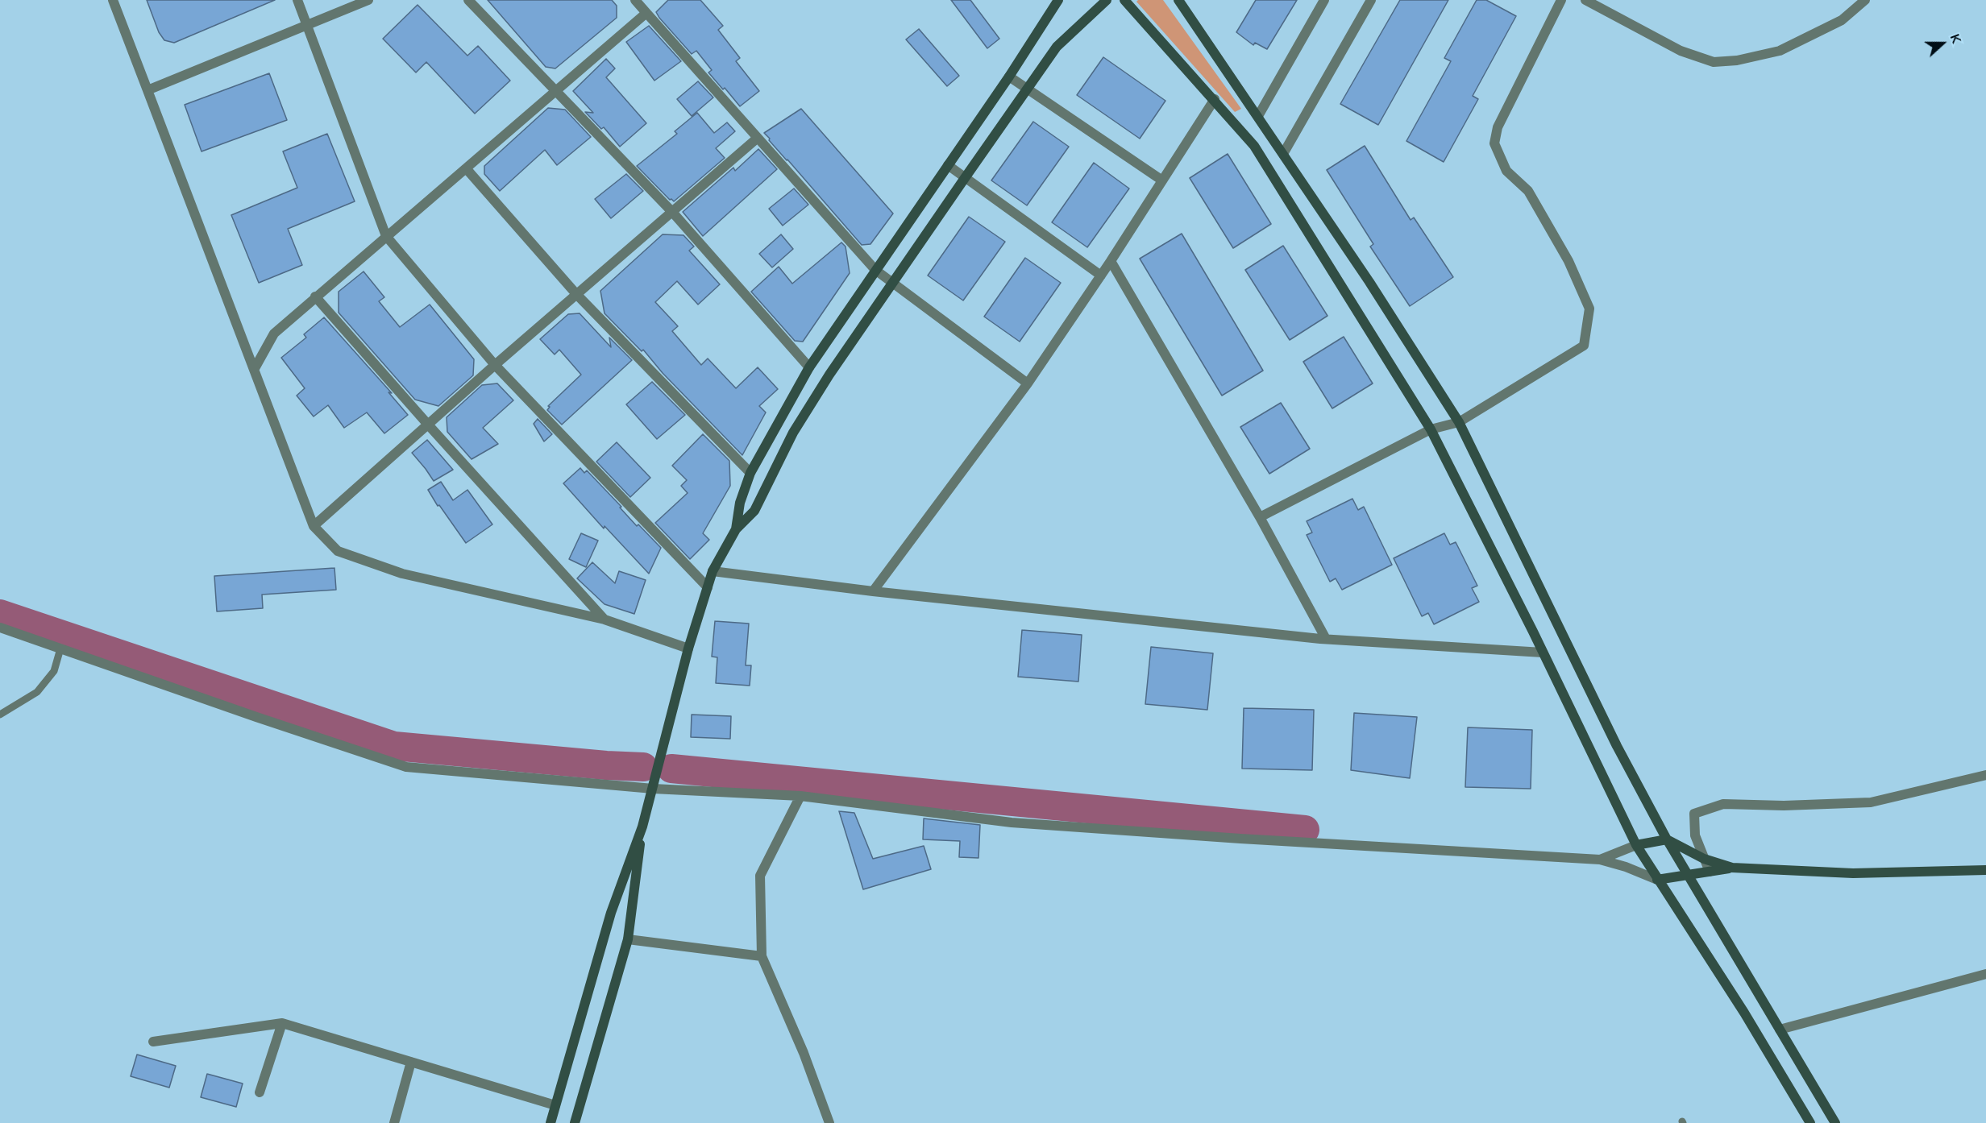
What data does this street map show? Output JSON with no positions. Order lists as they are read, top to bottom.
{
  "north": "right"
}
